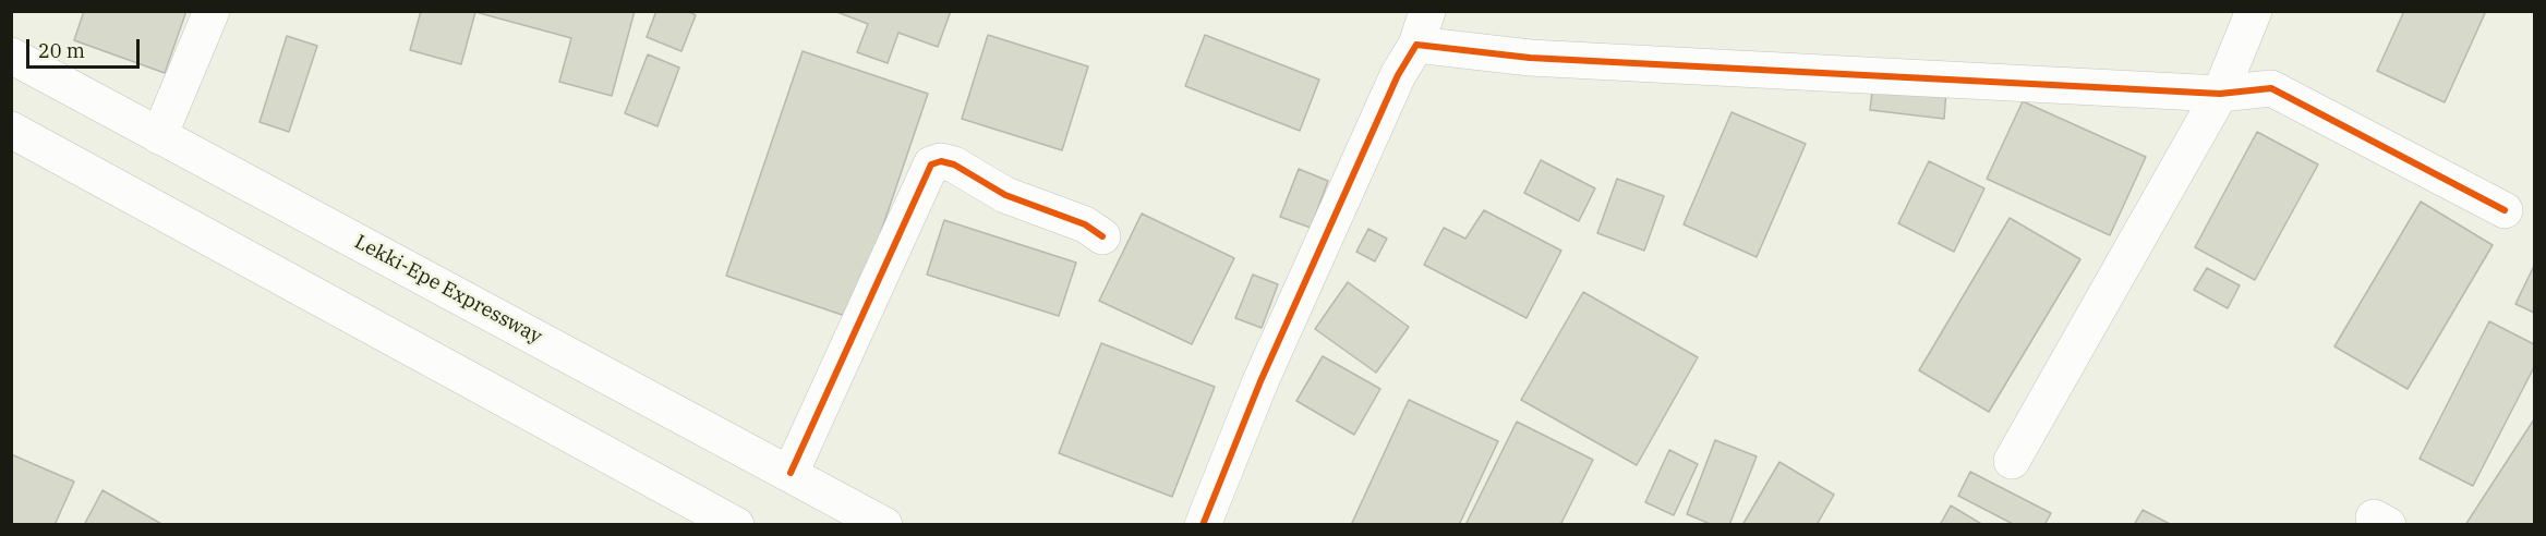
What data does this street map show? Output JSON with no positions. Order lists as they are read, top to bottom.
{
  "streets": {
    "main road": ["Lekki-Epe Expressway"]
  },
  "scale_bar": "20 m"
}
